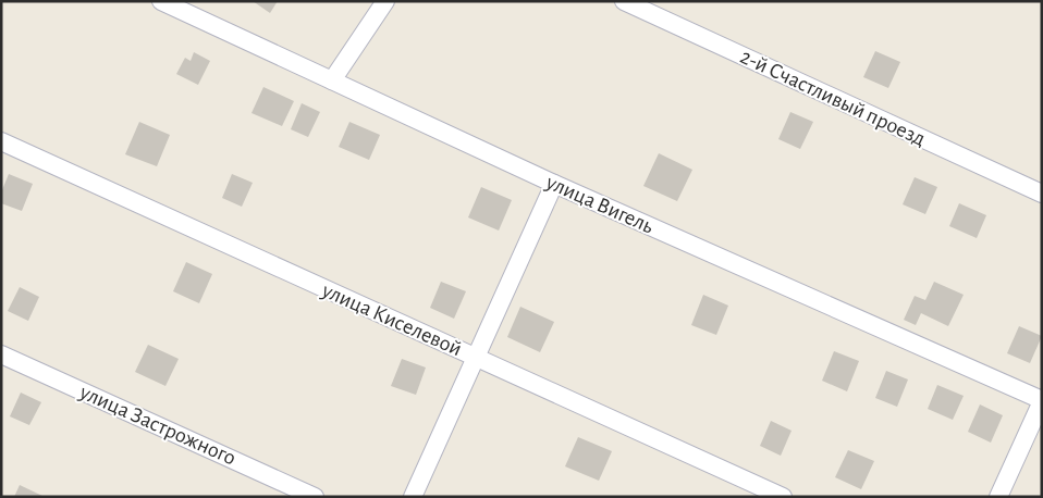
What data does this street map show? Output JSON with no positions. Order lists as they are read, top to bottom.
{
  "streets": {
    "street": [
      "2-й Счастливый проезд",
      "улица Вигель",
      "улица Киселевой",
      "улица Застрожного"
    ]
  }
}
